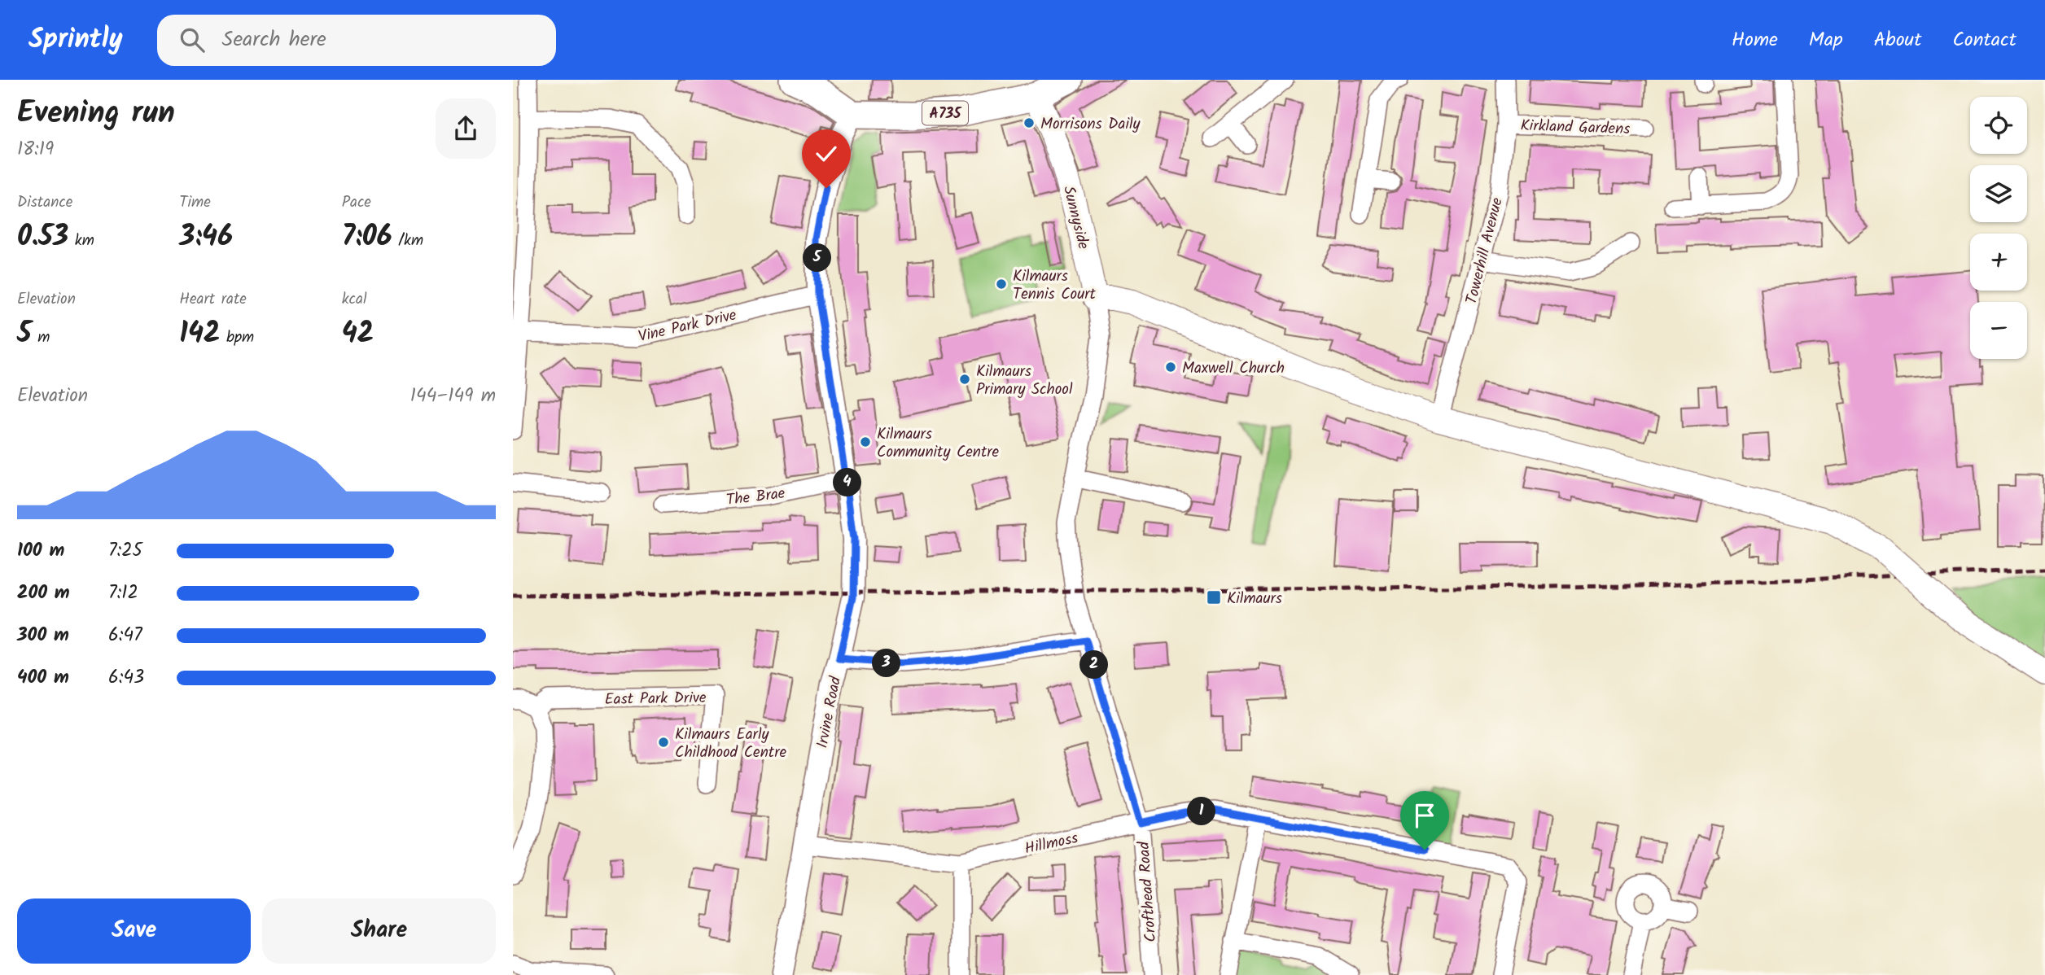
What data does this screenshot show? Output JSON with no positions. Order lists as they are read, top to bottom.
{
  "streets": {
    "main road": ["A735", "Sunnyside"],
    "street": [
      "Kirkland Gardens",
      "Towerhill Avenue",
      "Vine Park Drive",
      "The Brae",
      "East Park Drive",
      "Irvine Road",
      "Hillmoss",
      "Crofthead Road"
    ]
  },
  "crossings": [
    ["A735", "Sunnyside"],
    ["A735", "Irvine Road"],
    ["Kirkland Gardens", "Towerhill Avenue"],
    ["Sunnyside", "Crofthead Road"],
    ["Vine Park Drive", "Irvine Road"],
    ["The Brae", "Irvine Road"],
    ["Irvine Road", "Hillmoss"],
    ["Hillmoss", "Crofthead Road"]
  ],
  "places": {
    "other": [
      "Morrisons Daily",
      "Kilmaurs Tennis Court",
      "Maxwell Church",
      "Kilmaurs Primary School",
      "Kilmaurs Community Centre",
      "Kilmaurs Early Childhood Centre"
    ],
    "transit": ["Kilmaurs"]
  },
  "page": {
    "header": "Sprintly",
    "search": "Search here",
    "nav": [
      "Home",
      "Map",
      "About",
      "Contact"
    ],
    "heading": ["Evening run", "18:19"],
    "map_buttons": ["+", "−"],
    "stats": [
      ["Distance", "0.53 km"],
      ["Time", "3:46"],
      ["Pace", "7:06 /km"],
      ["Elevation", "5 m"],
      ["Heart rate", "142 bpm"],
      ["kcal", "42"]
    ],
    "pins": [
      "5",
      "4",
      "3",
      "2",
      "1"
    ],
    "chart": ["Elevation", "144–149 m"],
    "list": [
      {
        "name": "100 m",
        "note": "7:25"
      },
      {
        "name": "200 m",
        "note": "7:12"
      },
      {
        "name": "300 m",
        "note": "6:47"
      },
      {
        "name": "400 m",
        "note": "6:43"
      }
    ],
    "buttons": ["Save", "Share"]
  }
}
